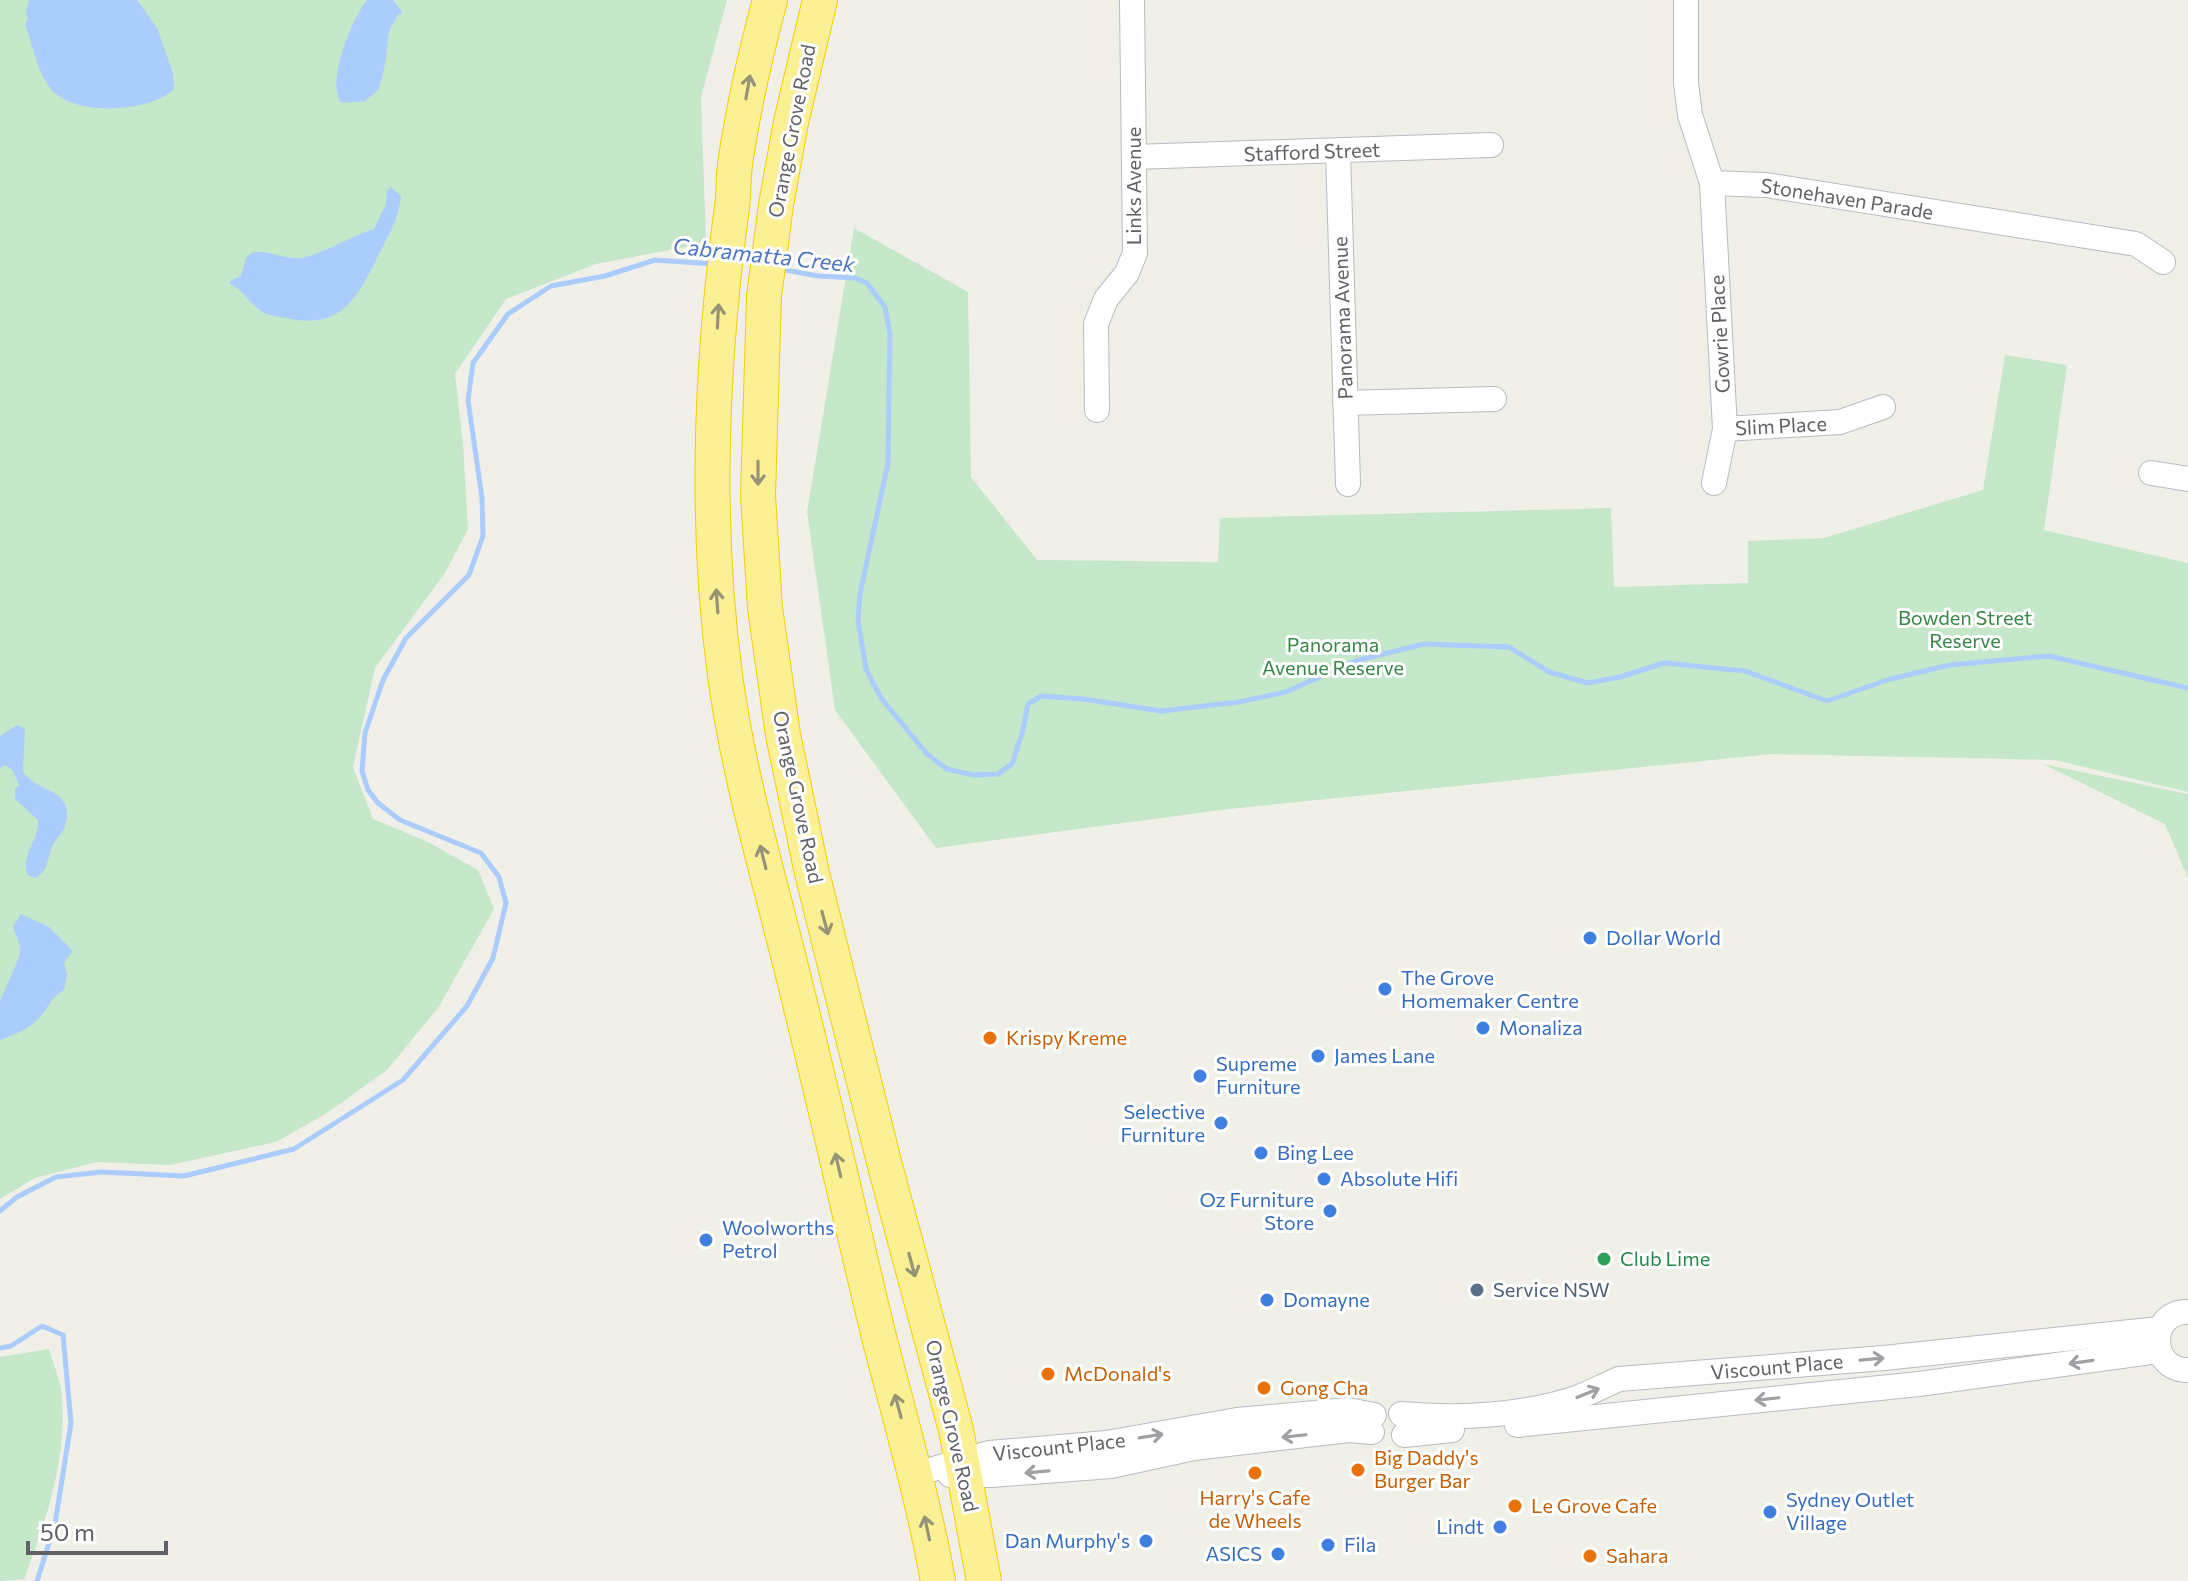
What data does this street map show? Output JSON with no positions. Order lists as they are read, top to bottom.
{
  "streets": {
    "highway": ["Orange Grove Road"],
    "street": [
      "Stafford Street",
      "Links Avenue",
      "Stonehaven Parade",
      "Panorama Avenue",
      "Gowrie Place",
      "Slim Place",
      "Viscount Place"
    ]
  },
  "crossings": [
    ["Orange Grove Road", "Viscount Place"],
    ["Stafford Street", "Links Avenue"],
    ["Stafford Street", "Panorama Avenue"],
    ["Stonehaven Parade", "Gowrie Place"],
    ["Gowrie Place", "Slim Place"]
  ],
  "water": ["Cabramatta Creek"],
  "parks": ["Bowden Street Reserve", "Panorama Avenue Reserve"],
  "places": [
    "Dollar World",
    "The Grove Homemaker Centre",
    "Monaliza",
    "Krispy Kreme",
    "James Lane",
    "Supreme Furniture",
    "Selective Furniture",
    "Bing Lee",
    "Absolute Hifi",
    "Oz Furniture Store",
    "Woolworths Petrol",
    "Club Lime",
    "Service NSW",
    "Domayne",
    "McDonald's",
    "Gong Cha",
    "Big Daddy's Burger Bar",
    "Harry's Cafe de Wheels",
    "Le Grove Cafe",
    "Sydney Outlet Village",
    "Lindt",
    "Dan Murphy's",
    "Fila",
    "ASICS",
    "Sahara"
  ],
  "scale_bar": "50 m"
}
